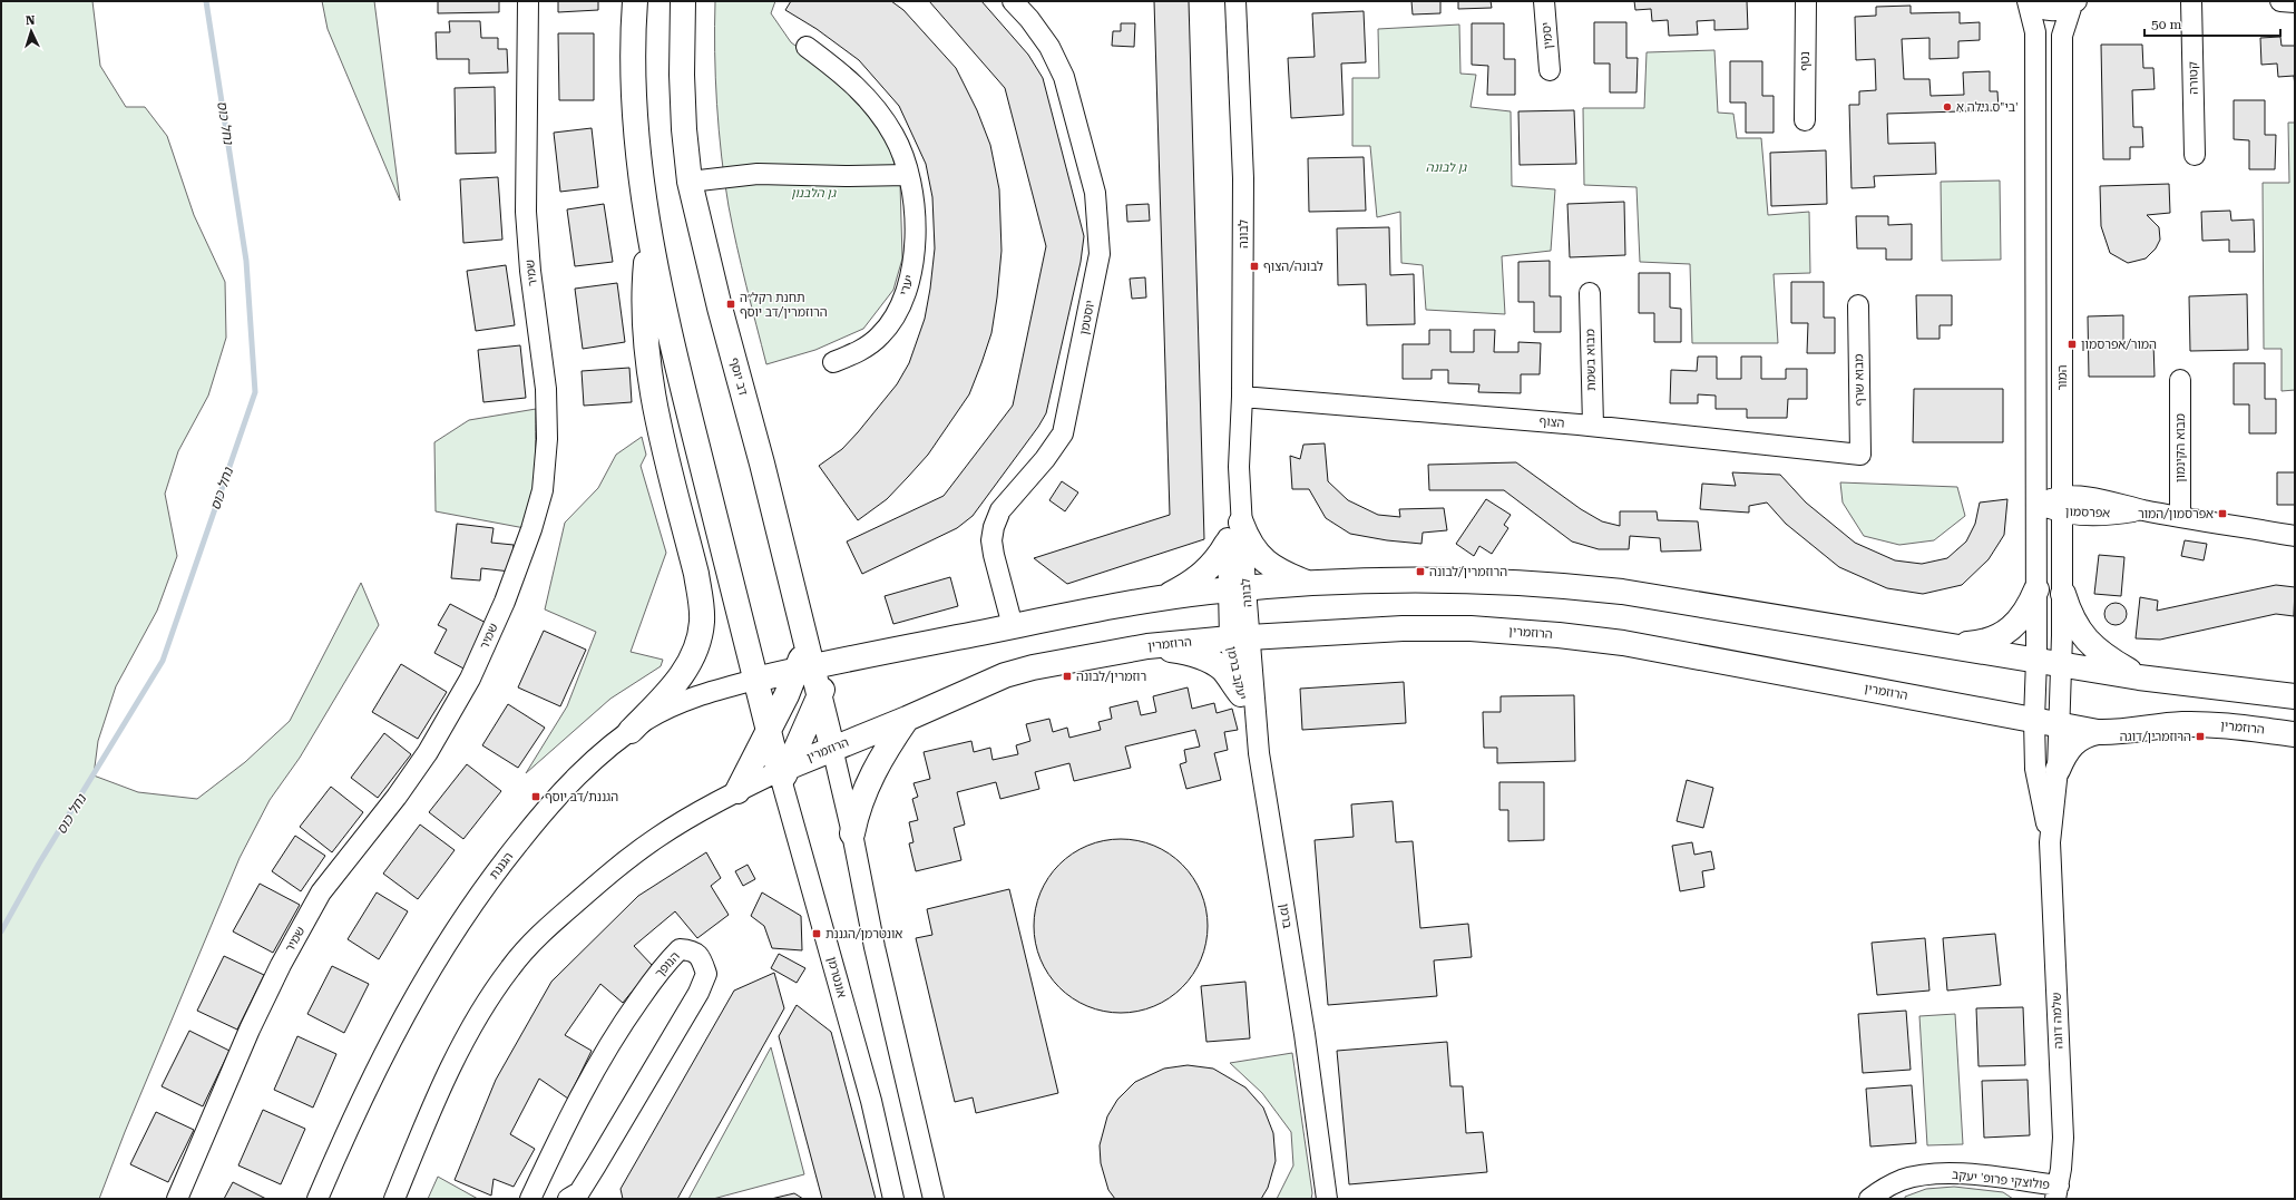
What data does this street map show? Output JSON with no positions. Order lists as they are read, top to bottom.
{
  "streets": {
    "main road": [
      "דב יוסף",
      "הרוזמרין",
      "הגננת",
      "אונטרמן"
    ],
    "street": [
      "יסמין",
      "נטף",
      "קטורה",
      "לבונה",
      "שמיר",
      "יערי",
      "יוסטמן",
      "מבוא בשמת",
      "המור",
      "מבוא שרף",
      "הצוף",
      "מבוא הקינמון",
      "אפרסמון",
      "יעקב ברמן",
      "ברמן",
      "הנופך",
      "שלמה דוגה",
      "פולוצקי פרופ' יעקב"
    ]
  },
  "crossings": [
    ["לבונה", "הצוף"],
    ["לבונה", "הרוזמרין"],
    ["לבונה", "יעקב ברמן"],
    ["לבונה", "ברמן"],
    ["מבוא בשמת", "הצוף"],
    ["דב יוסף", "הרוזמרין"],
    ["דב יוסף", "הגננת"],
    ["המור", "אפרסמון"],
    ["המור", "הרוזמרין"],
    ["המור", "שלמה דוגה"],
    ["מבוא שרף", "הצוף"],
    ["מבוא הקינמון", "אפרסמון"],
    ["הרוזמרין", "יעקב ברמן"],
    ["הרוזמרין", "ברמן"],
    ["הרוזמרין", "אונטרמן"],
    ["הרוזמרין", "שלמה דוגה"],
    ["יעקב ברמן", "ברמן"],
    ["הגננת", "אונטרמן"],
    ["שלמה דוגה", "פולוצקי פרופ' יעקב"]
  ],
  "water": ["נחל כוס"],
  "parks": ["גן לבונה", "גן הלבנון"],
  "places": {
    "other": ["בי\"ס גילה א'"],
    "transit": [
      "לבונה/הצוף",
      "תחנת רקל״ה הרוזמרין/דב יוסף",
      "המור/אפרסמון",
      "אפרסמון/המור",
      "הרוזמרין/לבונה",
      "רוזמרין/לבונה",
      "הרוזמרין/דוגה",
      "הגננת/דב יוסף",
      "אונטרמן/הגננת"
    ]
  },
  "scale_bar": "50 m",
  "north": "top"
}
